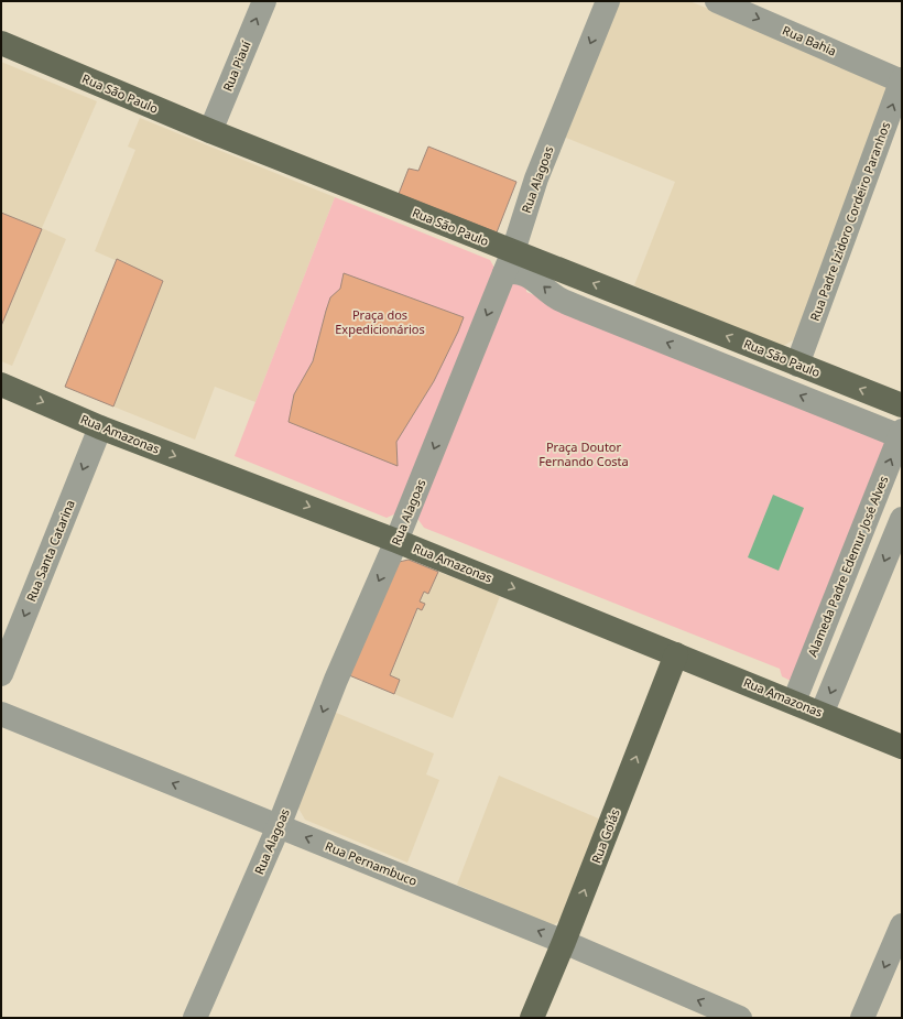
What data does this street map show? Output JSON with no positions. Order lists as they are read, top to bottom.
{
  "streets": {
    "main road": ["Rua São Paulo", "Rua Amazonas", "Rua Goiás"],
    "street": [
      "Rua Bahia",
      "Rua Piauí",
      "Rua Alagoas",
      "Rua Padre Izidoro Cordeiro Paranhos",
      "Rua Santa Catarina",
      "Alameda Padre Edemur José Alves",
      "Rua Pernambuco"
    ]
  },
  "crossings": [
    ["Rua Bahia", "Rua Padre Izidoro Cordeiro Paranhos"],
    ["Rua Piauí", "Rua São Paulo"],
    ["Rua São Paulo", "Rua Alagoas"],
    ["Rua São Paulo", "Rua Padre Izidoro Cordeiro Paranhos"],
    ["Rua Alagoas", "Rua Amazonas"],
    ["Rua Alagoas", "Rua Pernambuco"],
    ["Rua Amazonas", "Rua Santa Catarina"],
    ["Rua Amazonas", "Alameda Padre Edemur José Alves"],
    ["Rua Amazonas", "Rua Goiás"],
    ["Rua Goiás", "Rua Pernambuco"]
  ],
  "one_way": [
    "Rua Bahia",
    "Rua Piauí",
    "Rua São Paulo",
    "Rua Alagoas",
    "Rua Padre Izidoro Cordeiro Paranhos",
    "Rua Amazonas",
    "Rua Santa Catarina",
    "Rua Goiás",
    "Rua Pernambuco"
  ],
  "parks": ["Praça dos Expedicionários", "Praça Doutor Fernando Costa"]
}
